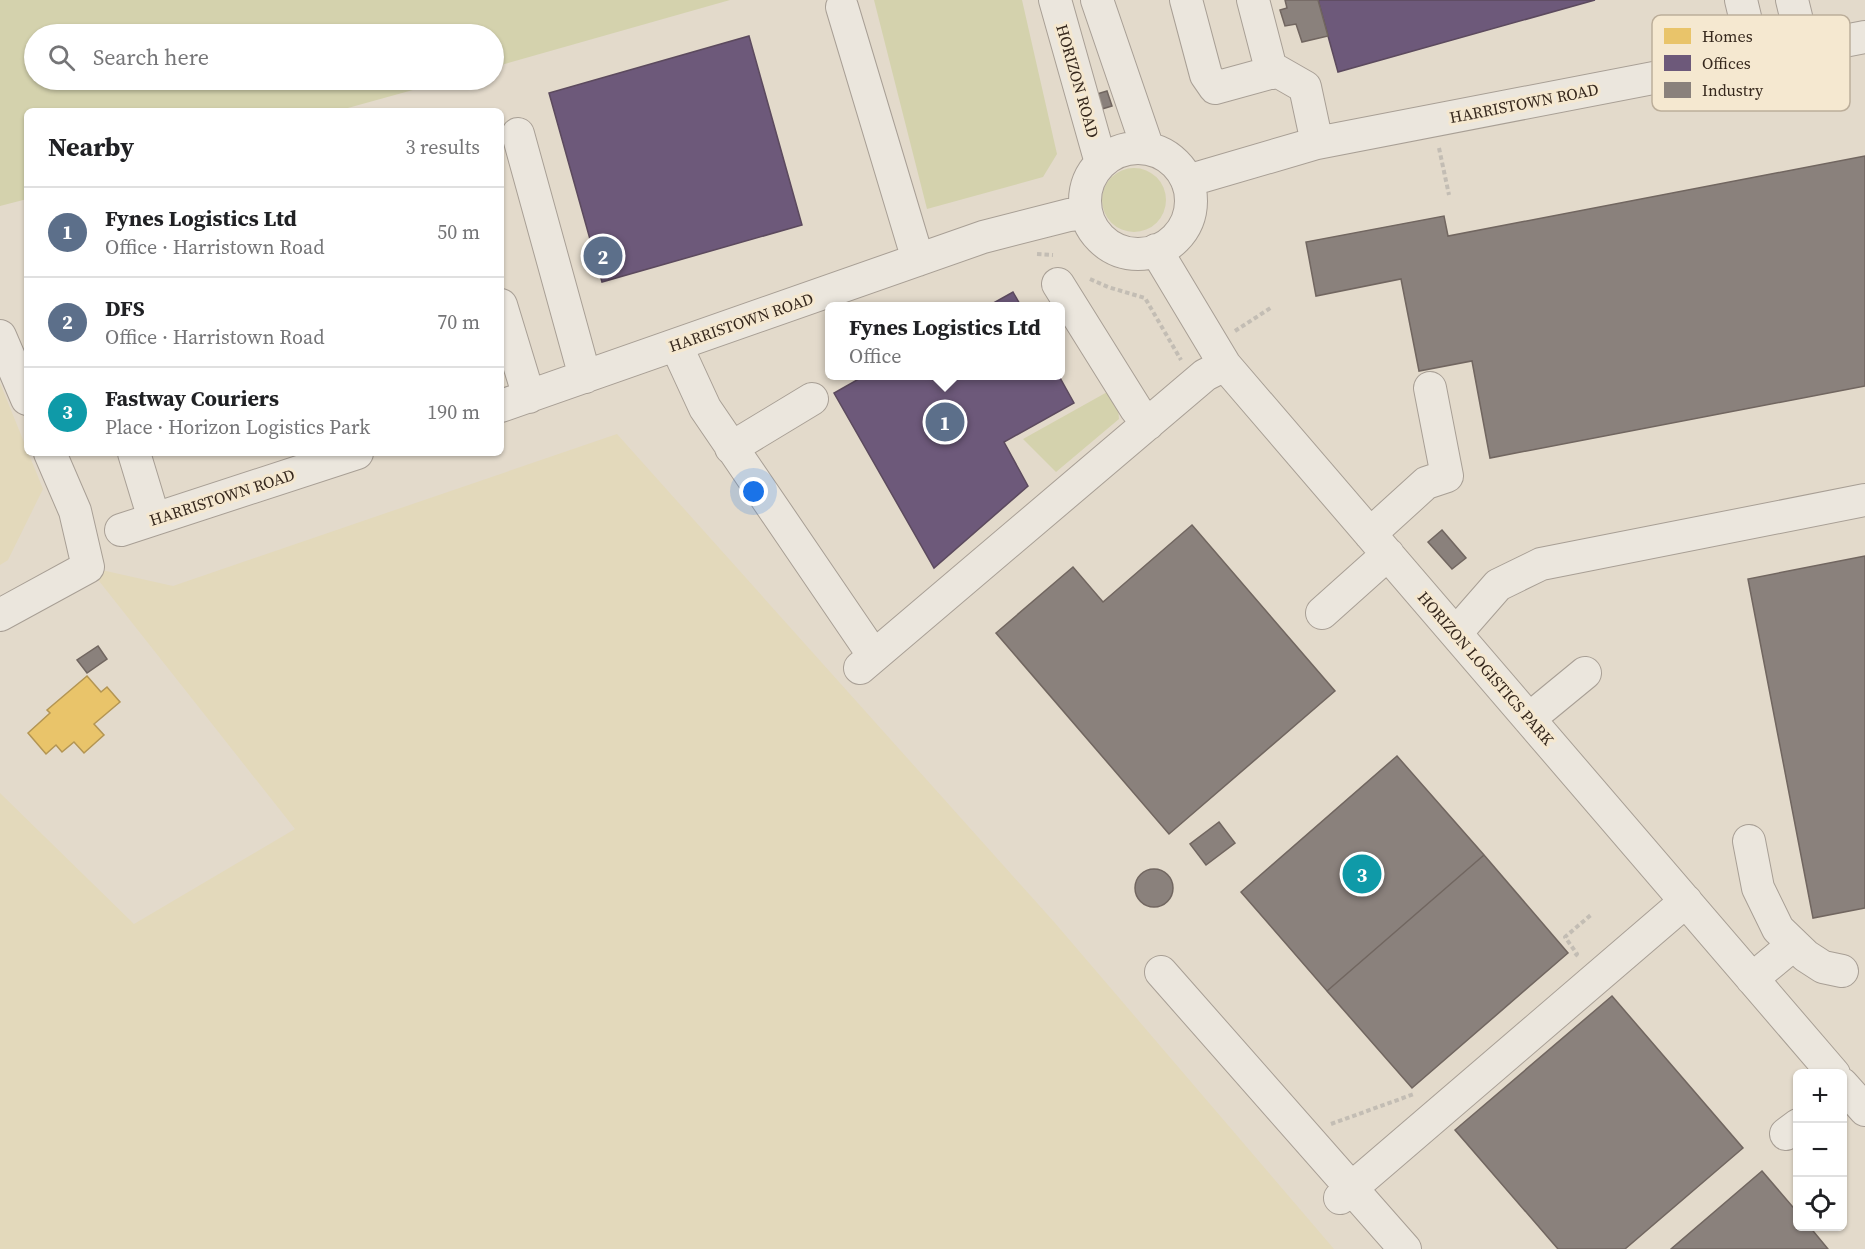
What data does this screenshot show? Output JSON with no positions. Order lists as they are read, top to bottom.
{
  "streets": {
    "street": ["HORIZON ROAD", "HARRISTOWN ROAD", "HORIZON LOGISTICS PARK"]
  },
  "crossings": [
    ["HORIZON ROAD", "HARRISTOWN ROAD"],
    ["HORIZON ROAD", "HORIZON LOGISTICS PARK"],
    ["HARRISTOWN ROAD", "HORIZON LOGISTICS PARK"]
  ],
  "legend": ["Homes", "Offices", "Industry"],
  "page": {
    "search": "Search here",
    "heading": ["Nearby", "3 results"],
    "list": [
      {
        "mark": "1",
        "name": "Fynes Logistics Ltd",
        "note": "Office · Harristown Road",
        "value": "50 m"
      },
      {
        "mark": "2",
        "name": "DFS",
        "note": "Office · Harristown Road",
        "value": "70 m"
      },
      {
        "mark": "3",
        "name": "Fastway Couriers",
        "note": "Place · Horizon Logistics Park",
        "value": "190 m"
      }
    ],
    "pins": ["2", "1", "3"],
    "popup": ["Fynes Logistics Ltd", "Office"],
    "map_buttons": ["+", "−"]
  }
}
